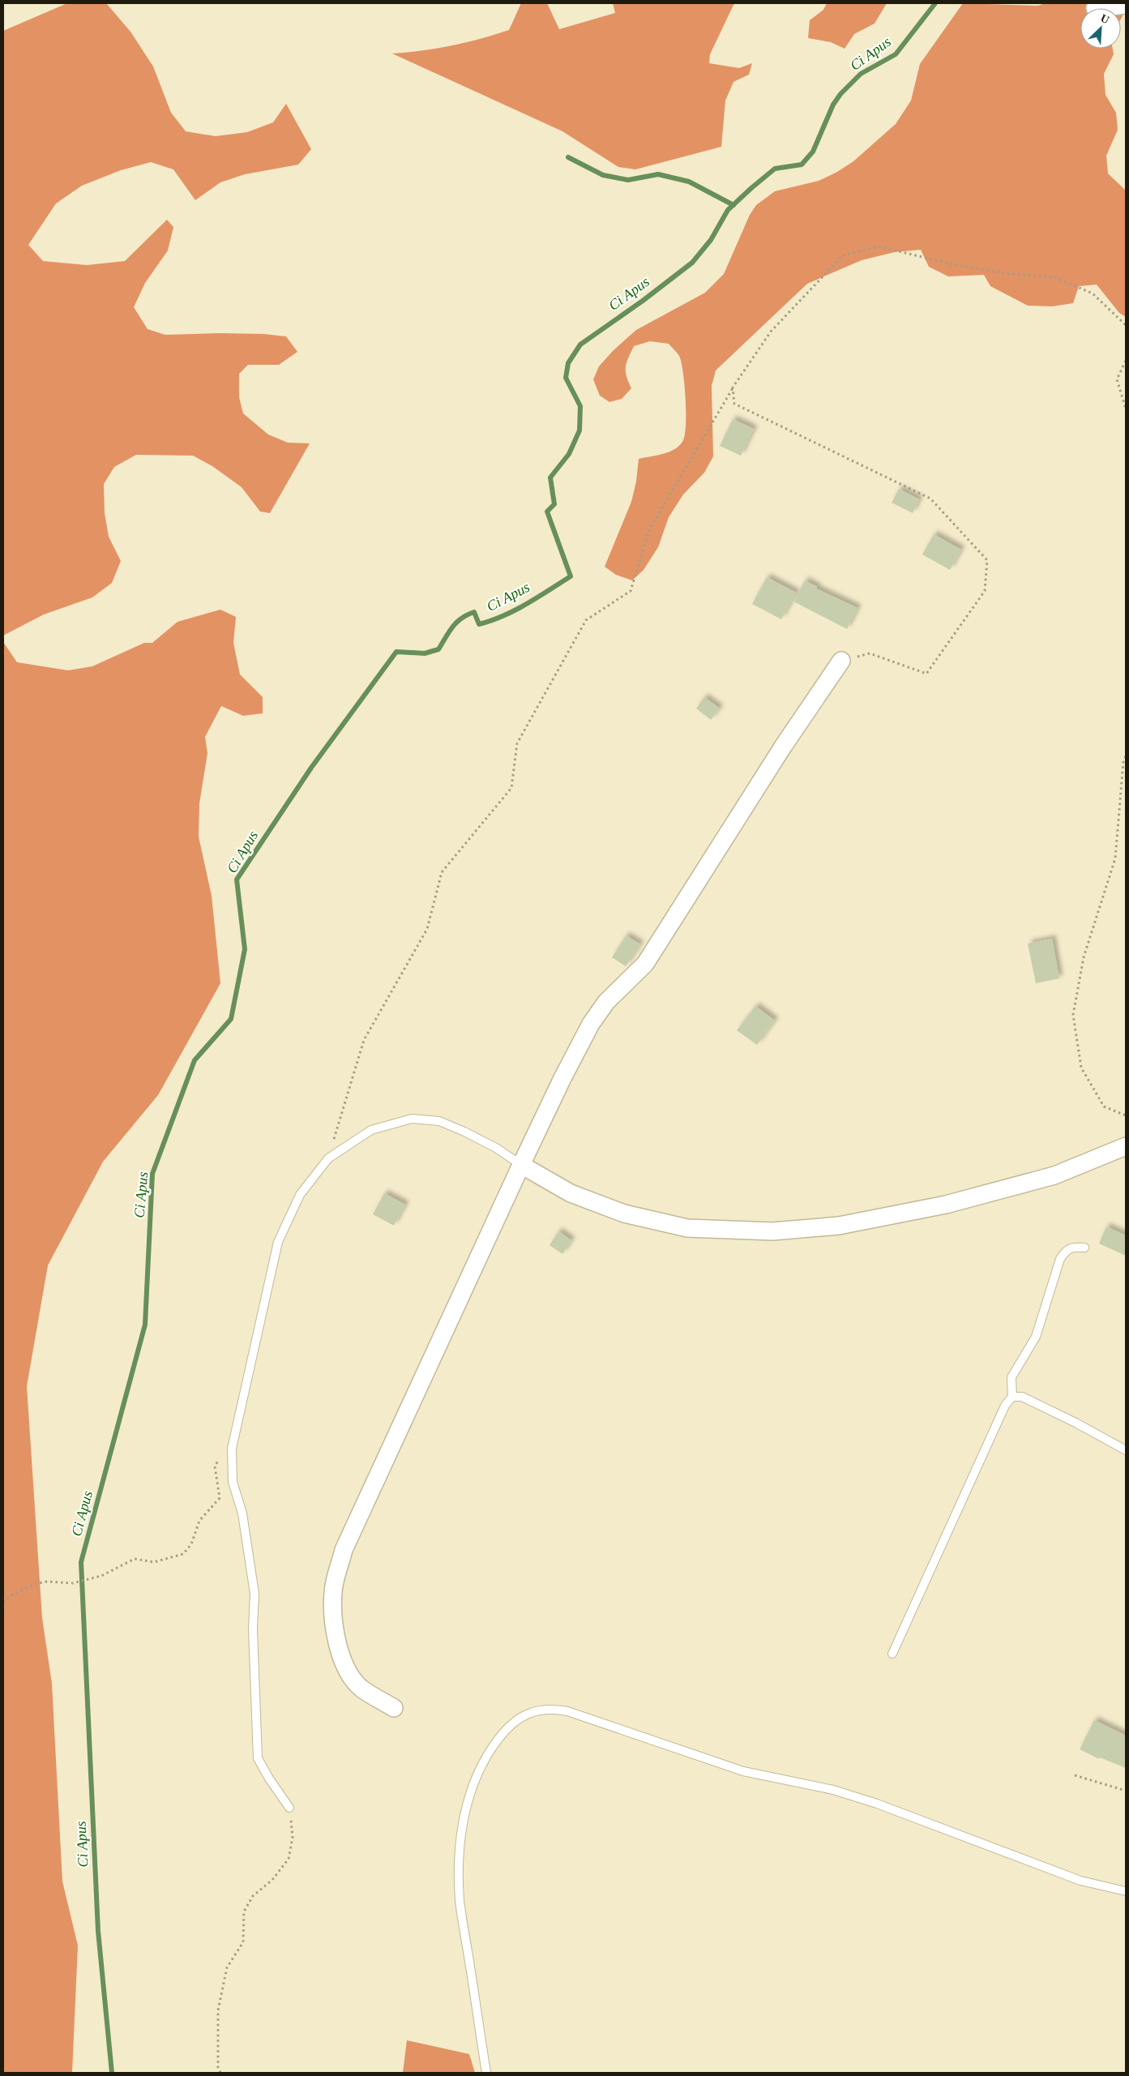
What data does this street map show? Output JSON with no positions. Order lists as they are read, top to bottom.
{
  "water": ["Ci Apus"],
  "north": "top right"
}
